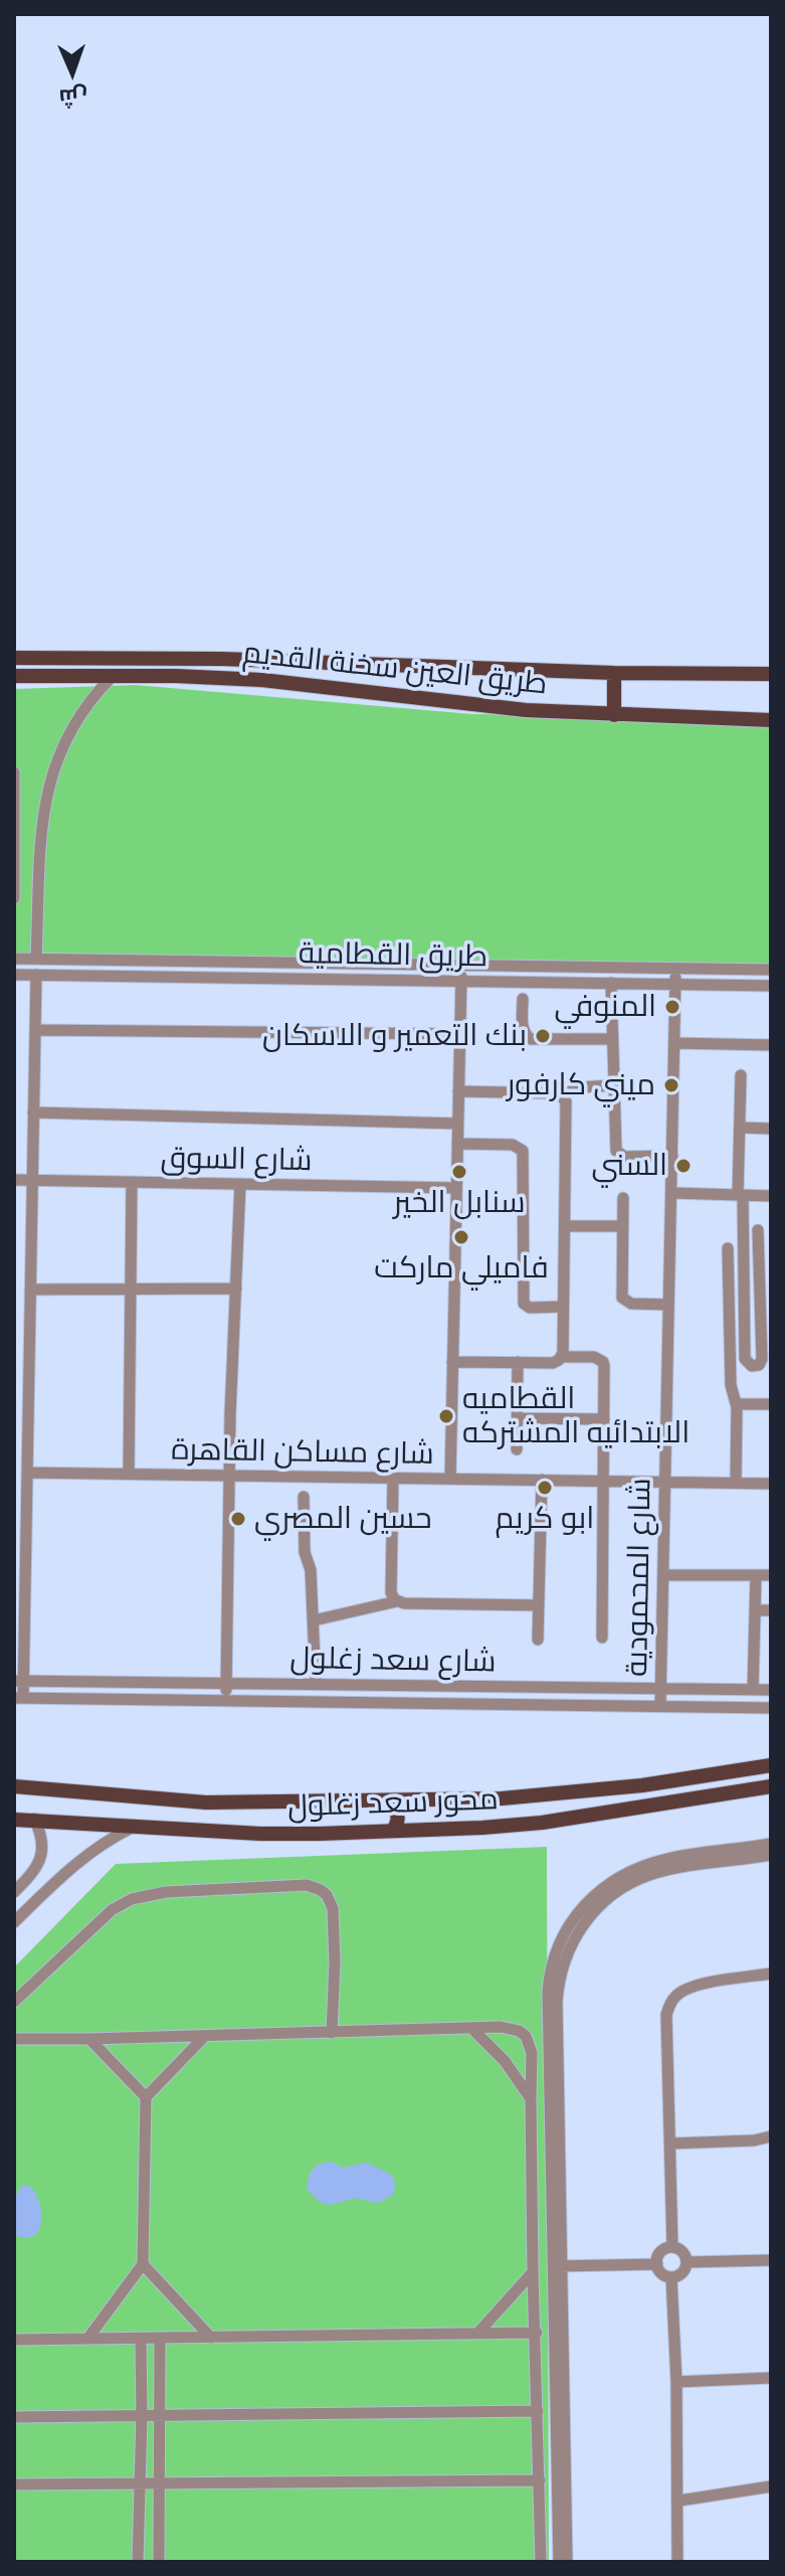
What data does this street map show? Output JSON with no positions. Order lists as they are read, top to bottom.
{
  "streets": {
    "main road": ["طريق العين سخنة القديم", "محور سعد زغلول"],
    "street": [
      "طريق القطامية",
      "شارع السوق",
      "شارع مساكن القاهرة",
      "شارع المحمودية",
      "شارع سعد زغلول"
    ]
  },
  "crossings": [
    ["طريق القطامية", "شارع المحمودية"],
    ["شارع مساكن القاهرة", "شارع المحمودية"],
    ["شارع المحمودية", "شارع سعد زغلول"]
  ],
  "places": [
    "المنوفي",
    "بنك التعمير و الاسكان",
    "ميني كارفور",
    "السني",
    "سنابل الخير",
    "فاميلي ماركت",
    "القطاميه الابتدائيه المشتركه",
    "ابو كريم",
    "حسين المصري"
  ],
  "north": "bottom"
}
